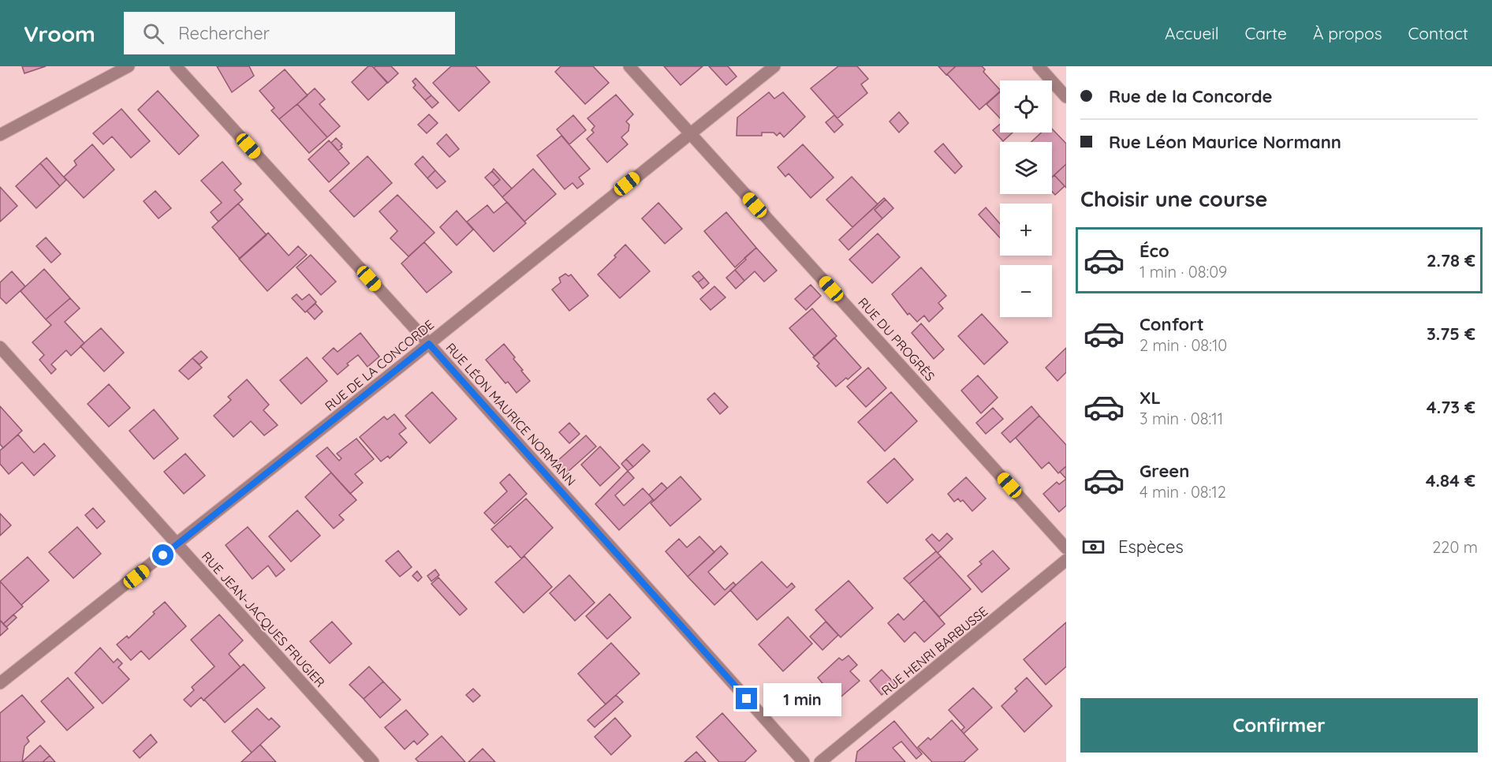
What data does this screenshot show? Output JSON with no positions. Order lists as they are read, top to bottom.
{
  "streets": {
    "street": [
      "RUE DU PROGRÈS",
      "RUE DE LA CONCORDE",
      "RUE LÉON MAURICE NORMANN",
      "RUE JEAN-JACQUES FRUGIER",
      "RUE HENRI BARBUSSE"
    ]
  },
  "crossings": [
    ["RUE DU PROGRÈS", "RUE DE LA CONCORDE"],
    ["RUE DE LA CONCORDE", "RUE LÉON MAURICE NORMANN"],
    ["RUE DE LA CONCORDE", "RUE JEAN-JACQUES FRUGIER"]
  ],
  "page": {
    "header": "Vroom",
    "search": "Rechercher",
    "nav": [
      "Accueil",
      "Carte",
      "À propos",
      "Contact"
    ],
    "banner": ["Rue de la Concorde", "Rue Léon Maurice Normann"],
    "map_buttons": ["+", "−"],
    "heading": "Choisir une course",
    "list": [
      {
        "name": "Éco",
        "note": "1 min · 08:09",
        "value": "2.78 €"
      },
      {
        "name": "Confort",
        "note": "2 min · 08:10",
        "value": "3.75 €"
      },
      {
        "name": "XL",
        "note": "3 min · 08:11",
        "value": "4.73 €"
      },
      {
        "name": "Green",
        "note": "4 min · 08:12",
        "value": "4.84 €"
      }
    ],
    "pay": ["Espèces", "220 m"],
    "bubble": "1 min",
    "buttons": "Confirmer"
  }
}
